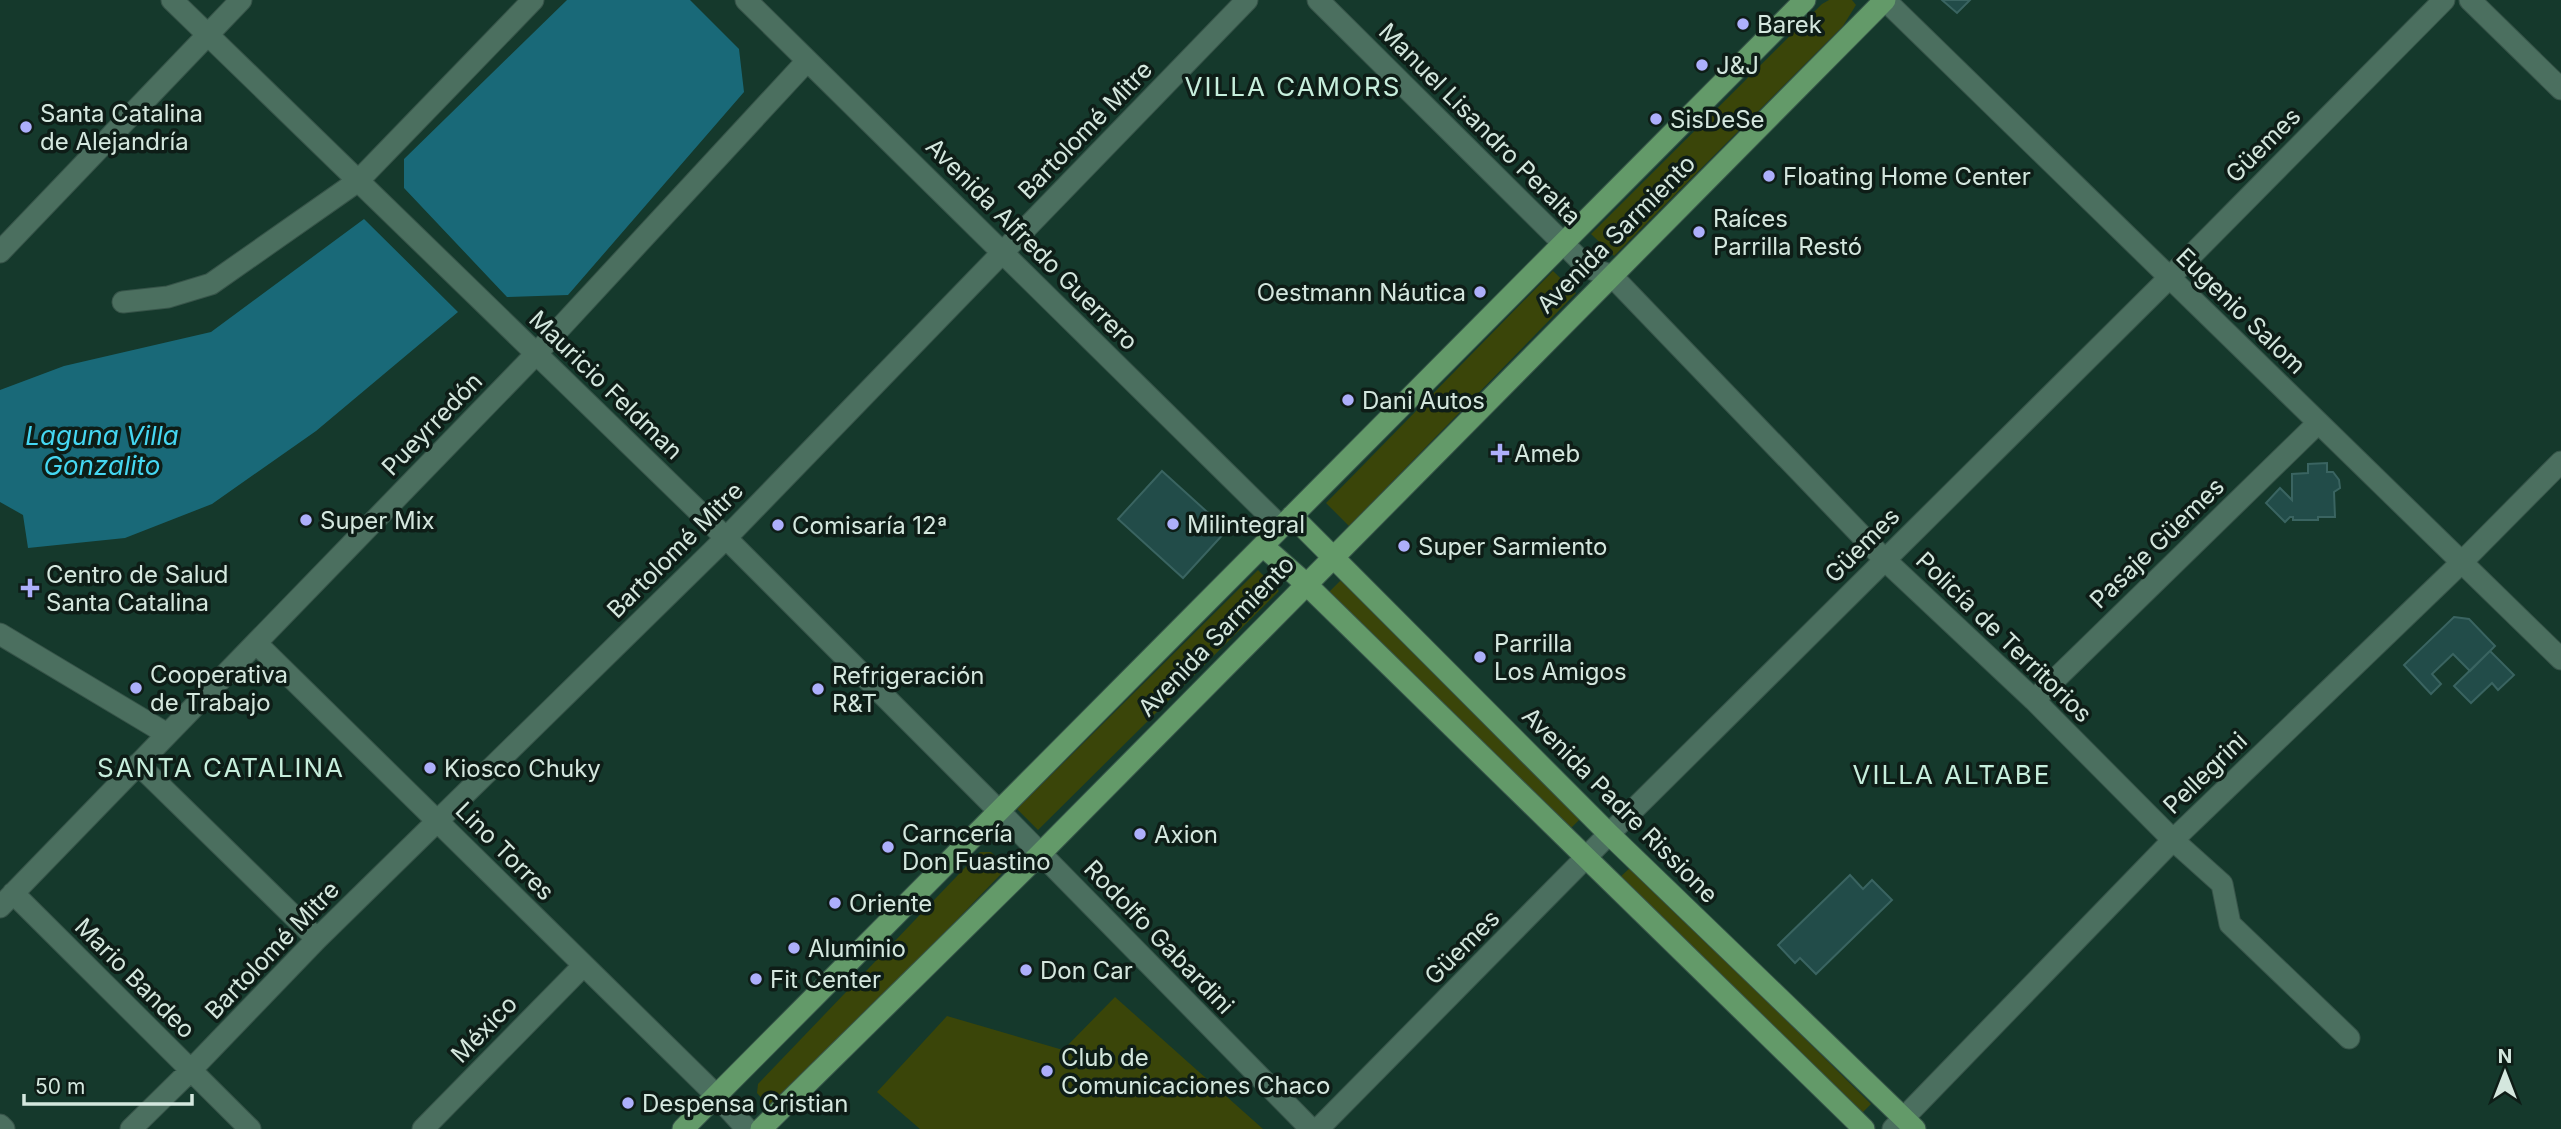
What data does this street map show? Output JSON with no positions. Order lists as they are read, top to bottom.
{
  "streets": {
    "main road": ["Avenida Sarmiento", "Avenida Padre Rissione"],
    "street": [
      "Manuel Lisandro Peralta",
      "Bartolomé Mitre",
      "Güemes",
      "Avenida Alfredo Guerrero",
      "Eugenio Salom",
      "Mauricio Feldman",
      "Pueyrredón",
      "Pasaje Güemes",
      "Policía de Territorios",
      "Pellegrini",
      "Lino Torres",
      "Rodolfo Gabardini",
      "Mario Bandeo",
      "México"
    ]
  },
  "crossings": [
    ["Manuel Lisandro Peralta", "Avenida Sarmiento"],
    ["Manuel Lisandro Peralta", "Policía de Territorios"],
    ["Bartolomé Mitre", "Avenida Alfredo Guerrero"],
    ["Bartolomé Mitre", "Mauricio Feldman"],
    ["Bartolomé Mitre", "Lino Torres"],
    ["Bartolomé Mitre", "Mario Bandeo"],
    ["Güemes", "Eugenio Salom"],
    ["Güemes", "Policía de Territorios"],
    ["Güemes", "Avenida Padre Rissione"],
    ["Avenida Sarmiento", "Avenida Alfredo Guerrero"],
    ["Avenida Sarmiento", "Eugenio Salom"],
    ["Avenida Sarmiento", "Mauricio Feldman"],
    ["Avenida Sarmiento", "Policía de Territorios"],
    ["Avenida Sarmiento", "Avenida Padre Rissione"],
    ["Avenida Sarmiento", "Lino Torres"],
    ["Avenida Sarmiento", "Rodolfo Gabardini"],
    ["Avenida Alfredo Guerrero", "Pueyrredón"],
    ["Avenida Alfredo Guerrero", "Avenida Padre Rissione"],
    ["Eugenio Salom", "Pasaje Güemes"],
    ["Eugenio Salom", "Pellegrini"],
    ["Mauricio Feldman", "Pueyrredón"],
    ["Mauricio Feldman", "Rodolfo Gabardini"],
    ["Pueyrredón", "Lino Torres"],
    ["Pueyrredón", "Mario Bandeo"],
    ["Pasaje Güemes", "Policía de Territorios"],
    ["Policía de Territorios", "Pellegrini"],
    ["Pellegrini", "Avenida Padre Rissione"],
    ["Lino Torres", "México"]
  ],
  "districts": ["VILLA CAMORS", "SANTA CATALINA", "VILLA ALTABE"],
  "water": ["Laguna Villa Gonzalito"],
  "places": {
    "other": [
      "Barek",
      "J&J",
      "SisDeSe",
      "Santa Catalina de Alejandría",
      "Floating Home Center",
      "Raíces Parrilla Restó",
      "Oestmann Náutica",
      "Dani Autos",
      "Super Mix",
      "Milintegral",
      "Comisaría 12ª",
      "Super Sarmiento",
      "Parrilla Los Amigos",
      "Cooperativa de Trabajo",
      "Refrigeración R&T",
      "Kiosco Chuky",
      "Axion",
      "Carncería Don Fuastino",
      "Oriente",
      "Aluminio",
      "Don Car",
      "Fit Center",
      "Club de Comunicaciones Chaco",
      "Despensa Cristian"
    ],
    "health": ["Ameb", "Centro de Salud Santa Catalina"]
  },
  "scale_bar": "50 m",
  "north": "top"
}
